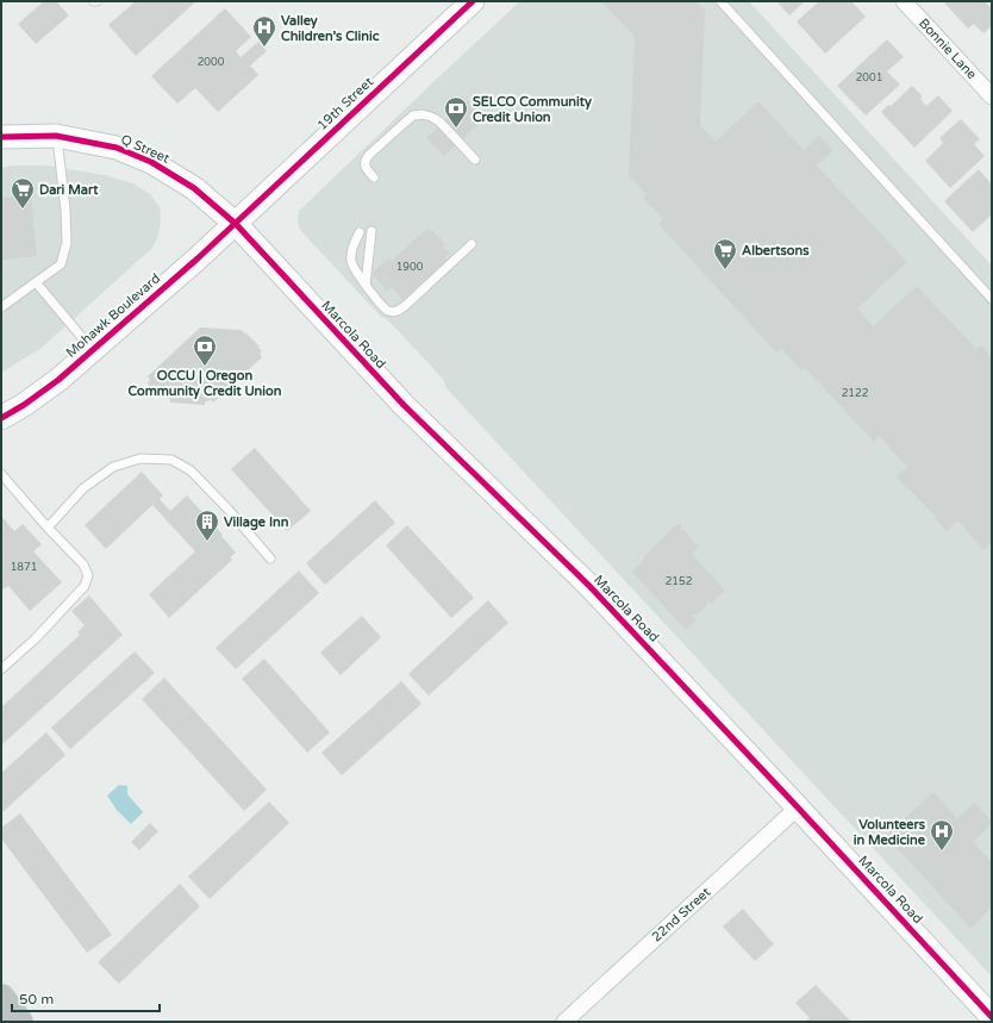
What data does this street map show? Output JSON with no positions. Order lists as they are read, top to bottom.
{
  "streets": {
    "main road": [
      "19th Street",
      "Q Street",
      "Mohawk Boulevard",
      "Marcola Road"
    ],
    "street": ["Bonnie Lane", "22nd Street"]
  },
  "crossings": [
    ["19th Street", "Q Street"],
    ["19th Street", "Mohawk Boulevard"],
    ["19th Street", "Marcola Road"],
    ["Q Street", "Mohawk Boulevard"],
    ["Q Street", "Marcola Road"],
    ["Mohawk Boulevard", "Marcola Road"],
    ["Marcola Road", "22nd Street"]
  ],
  "places": {
    "hospital": ["Valley Children’s Clinic", "Volunteers in Medicine"],
    "bank": ["SELCO Community Credit Union", "OCCU | Oregon Community Credit Union"],
    "supermarket": ["Dari Mart", "Albertsons"],
    "building": ["Village Inn"]
  },
  "house_numbers": [
    "2000",
    "2001",
    "1900",
    "2122",
    "1871",
    "2152"
  ],
  "scale_bar": "50 m"
}
